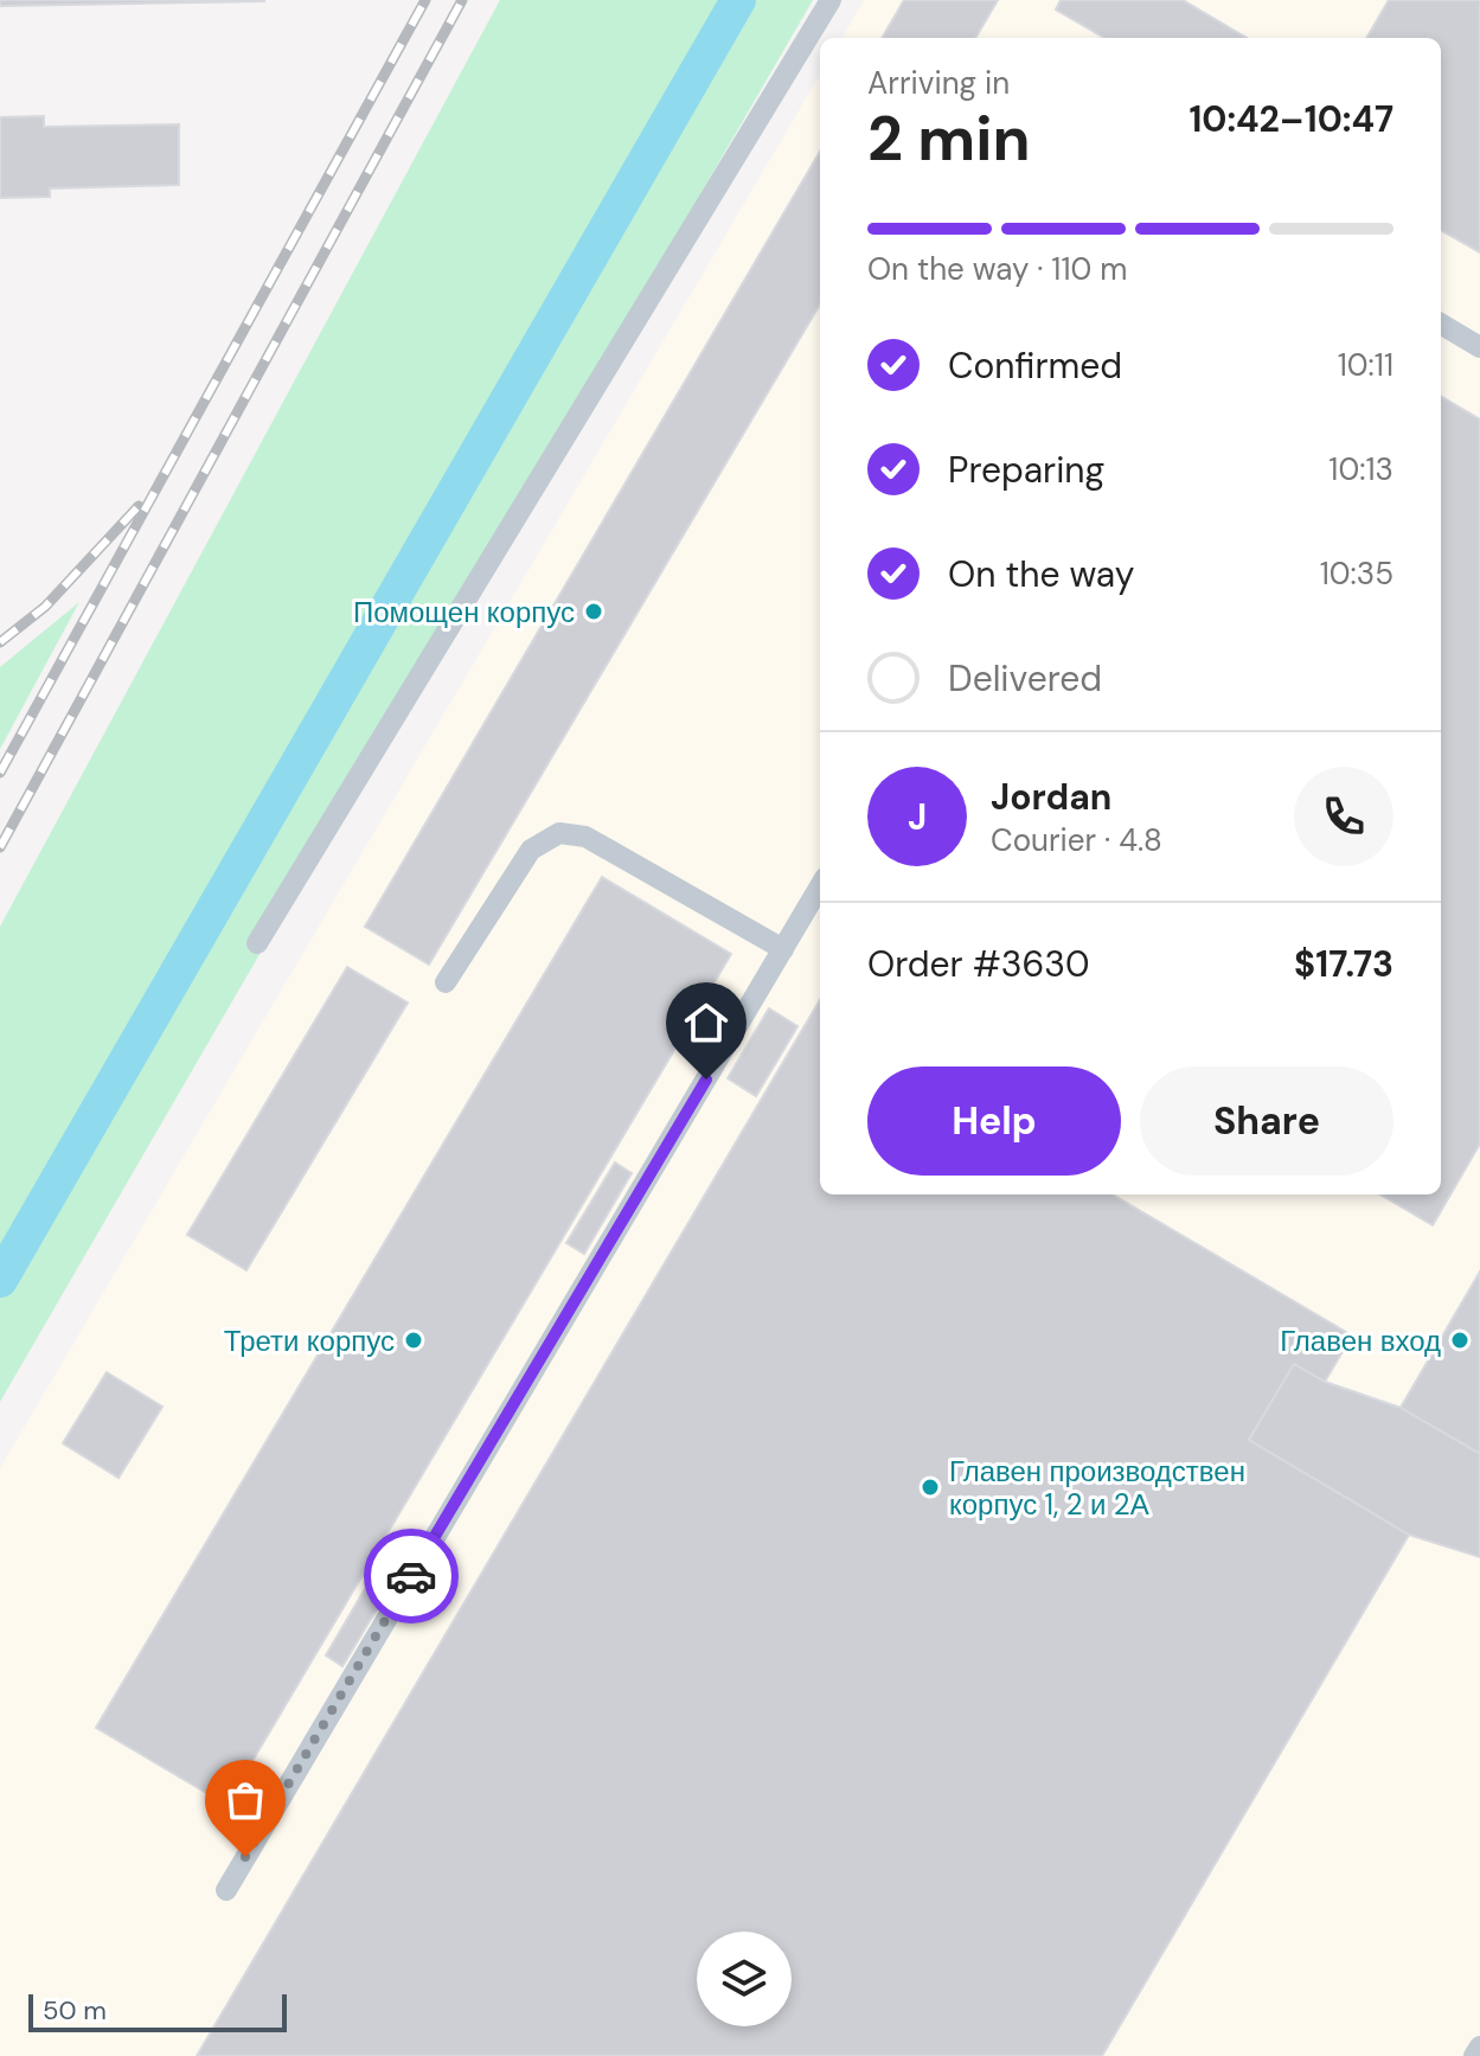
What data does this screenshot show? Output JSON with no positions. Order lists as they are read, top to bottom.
{
  "places": [
    "Помощен корпус",
    "Трети корпус",
    "Главен вход",
    "Главен производствен корпус 1, 2 и 2А"
  ],
  "scale_bar": "50 m",
  "page": {
    "heading": ["2 min", "Arriving in", "10:42–10:47"],
    "panel": [
      "Jordan",
      "Courier · 4.8",
      "Order #3630",
      "$17.73"
    ],
    "bar": "On the way · 110 m",
    "list": [
      ["Confirmed", "10:11"],
      ["Preparing", "10:13"],
      ["On the way", "10:35"],
      "Delivered"
    ],
    "round": "J",
    "buttons": ["Help", "Share"],
    "scale": "50 m"
  }
}
